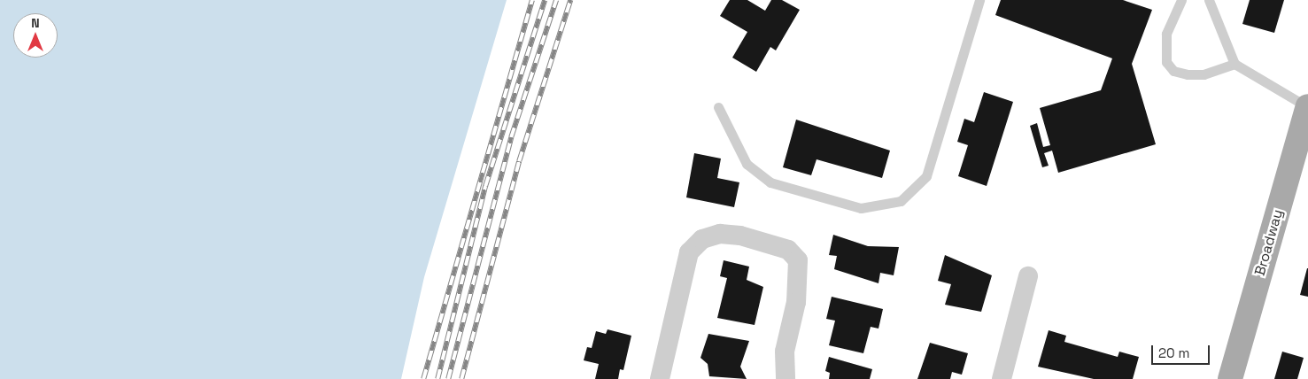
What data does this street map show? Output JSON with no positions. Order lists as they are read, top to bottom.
{
  "streets": {
    "main road": ["Broadway"]
  },
  "scale_bar": "20 m",
  "north": "top"
}
